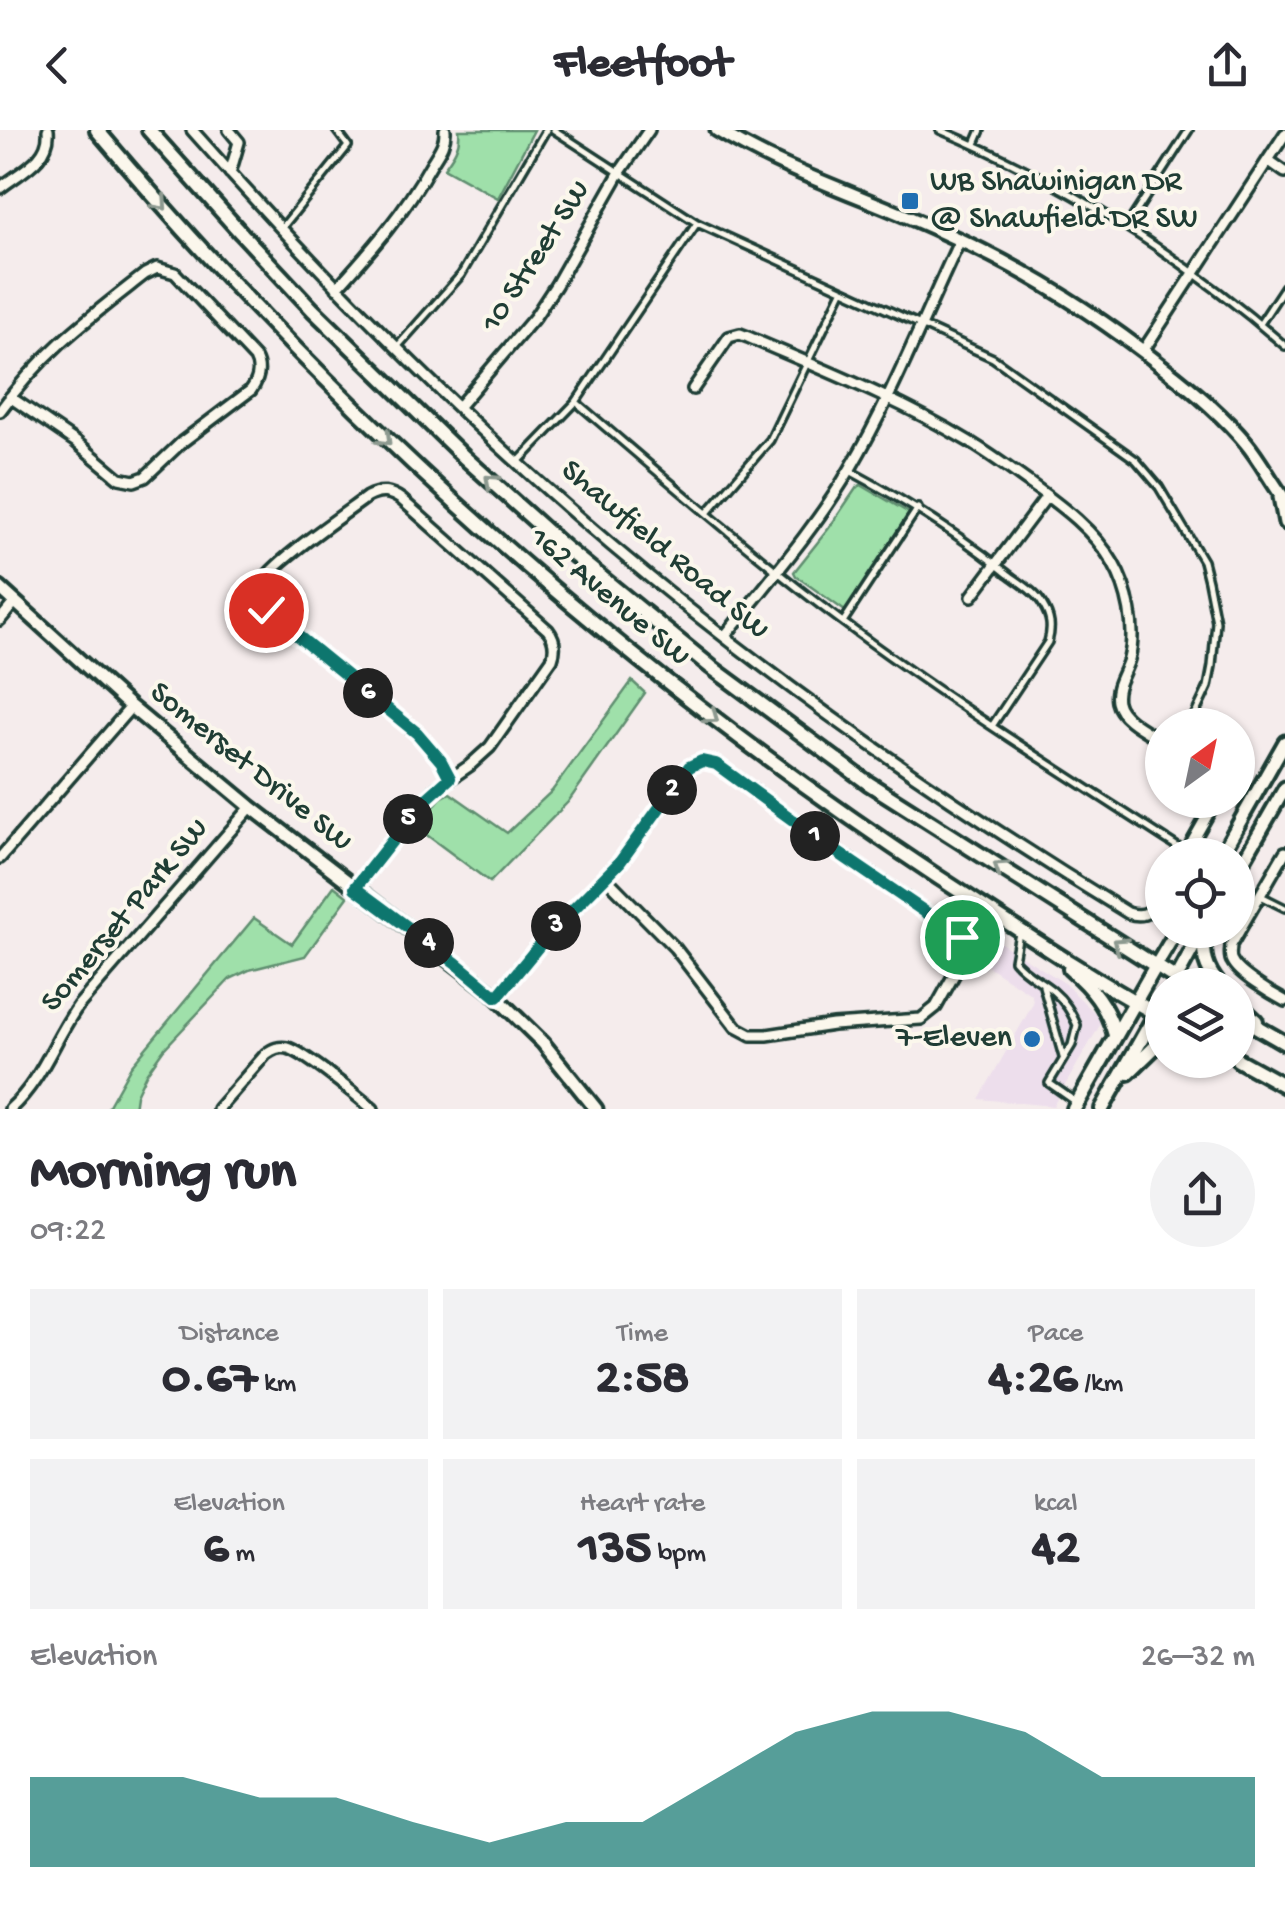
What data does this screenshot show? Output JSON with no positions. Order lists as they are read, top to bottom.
{
  "streets": {
    "main road": ["162 Avenue SW"],
    "street": [
      "10 Street SW",
      "Shawfield Road SW",
      "Somerset Drive SW",
      "Somerset Park SW"
    ]
  },
  "crossings": [
    ["10 Street SW", "Shawfield Road SW"],
    ["Somerset Drive SW", "Somerset Park SW"]
  ],
  "places": {
    "transit": ["WB Shawinigan DR @ Shawfield DR SW"],
    "other": ["7-Eleven"]
  },
  "north": "top right",
  "page": {
    "header": "Fleetfoot",
    "pins": [
      "6",
      "2",
      "5",
      "1",
      "3",
      "4"
    ],
    "heading": ["Morning run", "09:22"],
    "stats": [
      ["Distance", "0.67 km"],
      ["Time", "2:58"],
      ["Pace", "4:26 /km"],
      ["Elevation", "6 m"],
      ["Heart rate", "135 bpm"],
      ["kcal", "42"]
    ],
    "chart": ["Elevation", "26–32 m"]
  }
}
